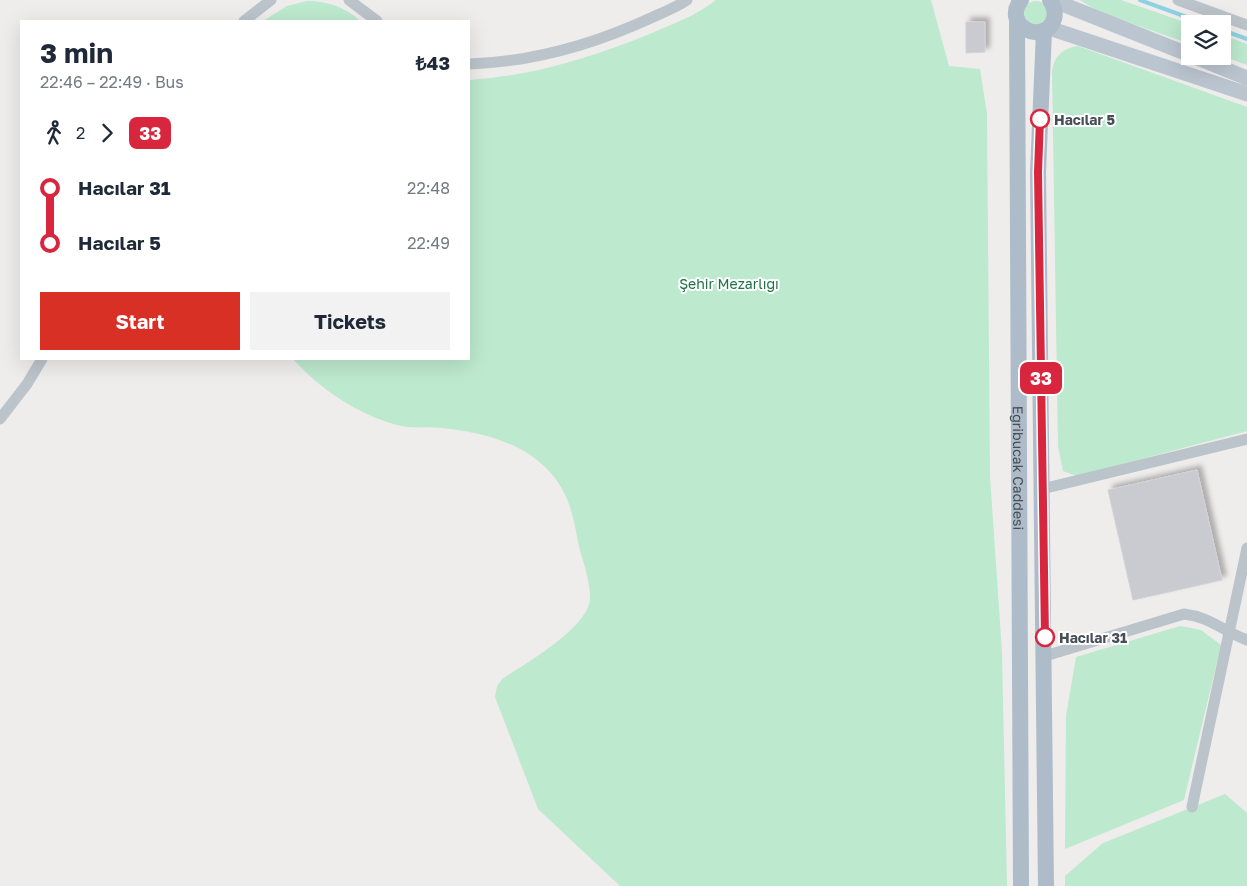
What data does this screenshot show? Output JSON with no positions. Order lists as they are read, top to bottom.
{
  "streets": {
    "main road": ["Eğribucak Caddesi"]
  },
  "parks": ["Şehir Mezarlığı"],
  "places": ["Hacılar 5", "Hacılar 31"],
  "lines": ["bus line 33"],
  "page": {
    "on_map": "33",
    "heading": ["3 min", "22:46 – 22:49 · Bus", "₺43"],
    "legs": ["2", "33"],
    "list": [
      {
        "name": "Hacılar 31",
        "value": "22:48"
      },
      {
        "name": "Hacılar 5",
        "value": "22:49"
      }
    ],
    "buttons": ["Start", "Tickets"]
  }
}
